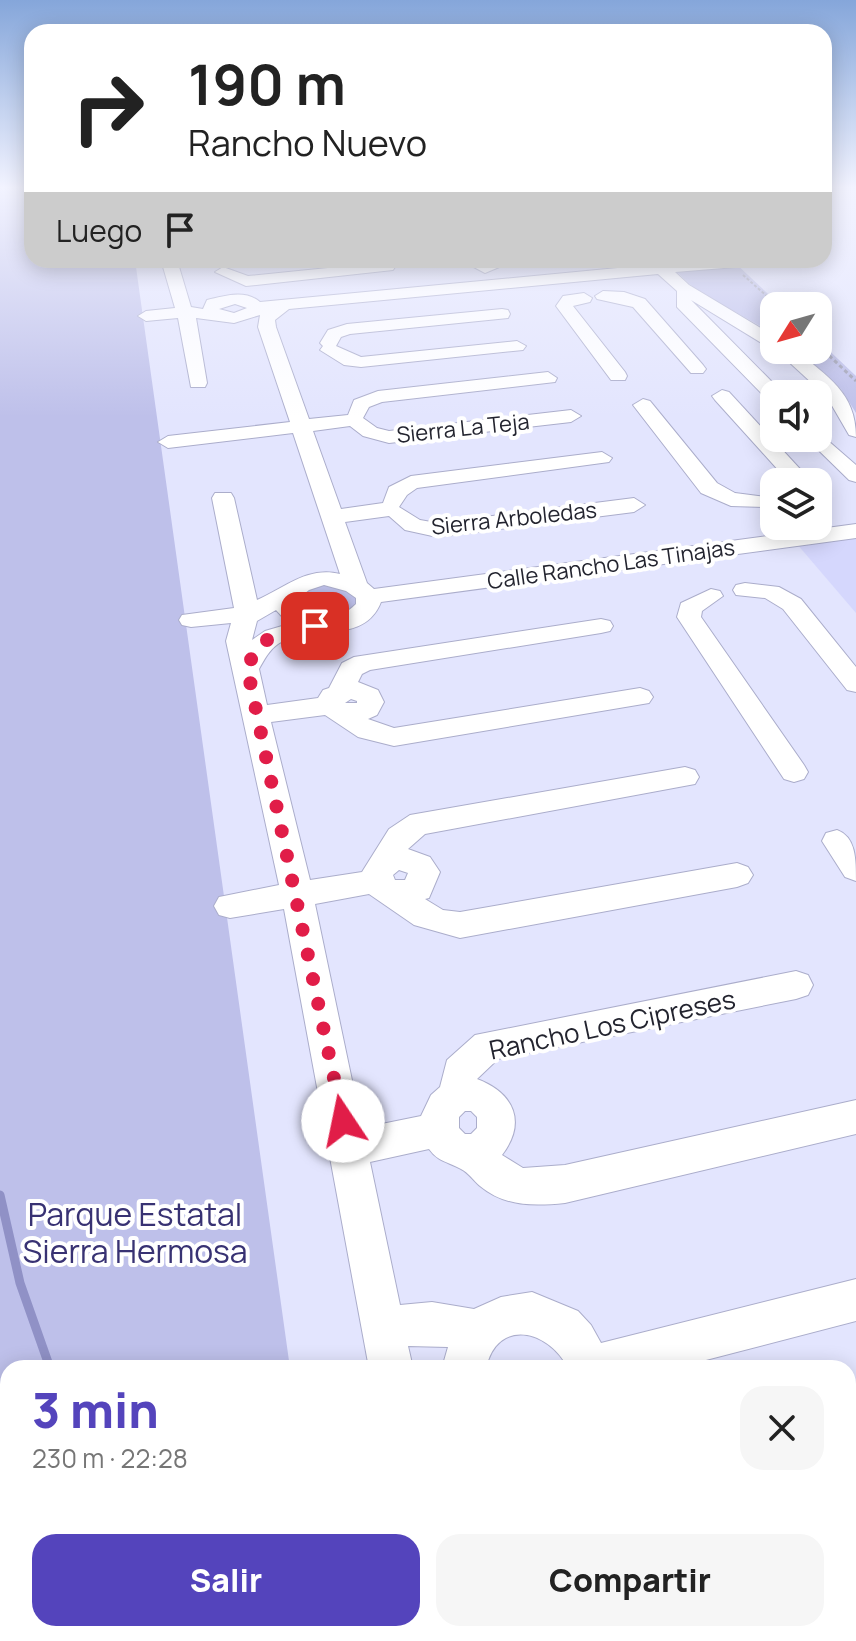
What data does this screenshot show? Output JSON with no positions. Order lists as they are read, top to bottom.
{
  "streets": {
    "street": [
      "Sierra La Teja",
      "Sierra Arboledas",
      "Calle Rancho Las Tinajas",
      "Rancho Los Cipreses"
    ]
  },
  "parks": ["Parque Estatal Sierra Hermosa"],
  "north": "bottom left",
  "page": {
    "turn": ["190 m", "Rancho Nuevo"],
    "then": "Luego",
    "heading": ["3 min", "230 m · 22:28"],
    "buttons": ["Salir", "Compartir"]
  }
}
